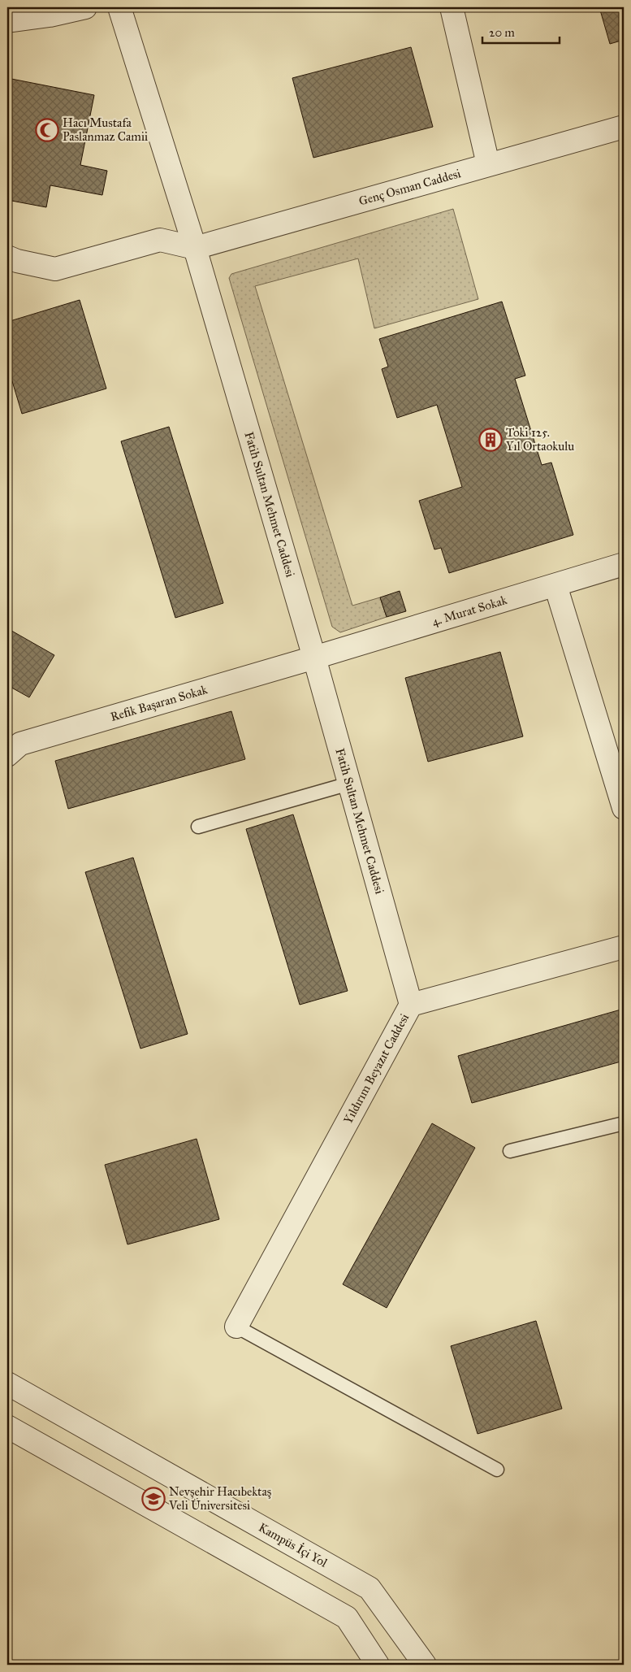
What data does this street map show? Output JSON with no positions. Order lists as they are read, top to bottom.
{
  "streets": {
    "street": [
      "Genç Osman Caddesi",
      "Fatih Sultan Mehmet Caddesi",
      "4. Murat Sokak",
      "Refik Başaran Sokak",
      "Yıldırım Beyazıt Caddesi",
      "Kampüs İçi Yol"
    ]
  },
  "crossings": [
    ["Genç Osman Caddesi", "Fatih Sultan Mehmet Caddesi"],
    ["Fatih Sultan Mehmet Caddesi", "4. Murat Sokak"],
    ["Fatih Sultan Mehmet Caddesi", "Refik Başaran Sokak"],
    ["Fatih Sultan Mehmet Caddesi", "Yıldırım Beyazıt Caddesi"],
    ["4. Murat Sokak", "Refik Başaran Sokak"]
  ],
  "places": {
    "mosque": ["Hacı Mustafa Paslanmaz Camii"],
    "building": ["Toki 125. Yıl Ortaokulu"],
    "school or university": ["Nevşehir Hacıbektaş Veli Üniversitesi"]
  },
  "scale_bar": "20 m"
}
